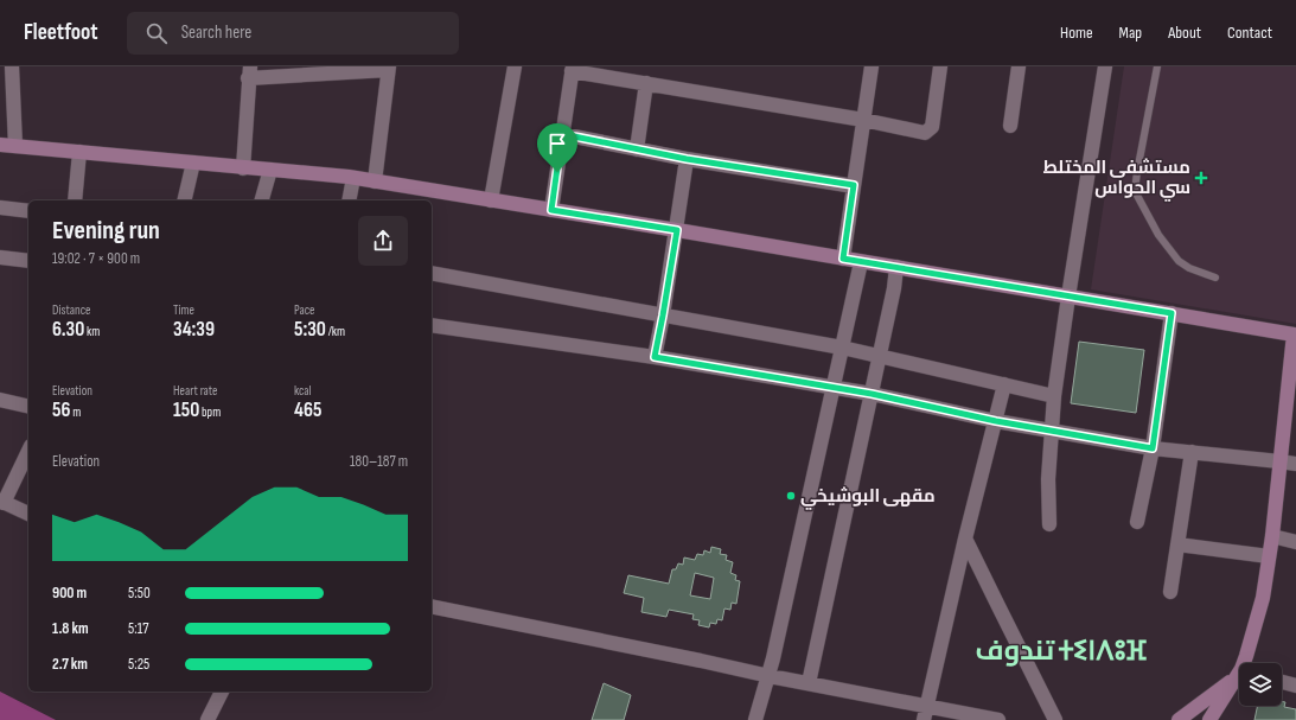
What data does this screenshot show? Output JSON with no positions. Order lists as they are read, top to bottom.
{
  "districts": ["تندوف ⵜⵉⵏⴷⵓⴼ"],
  "places": {
    "health": ["مستشفى المختلط سي الحواس"],
    "other": ["مقهى البوشيخي"]
  },
  "page": {
    "header": "Fleetfoot",
    "search": "Search here",
    "nav": [
      "Home",
      "Map",
      "About",
      "Contact"
    ],
    "heading": ["Evening run", "19:02 · 7 × 900 m"],
    "stats": [
      ["Distance", "6.30 km"],
      ["Time", "34:39"],
      ["Pace", "5:30 /km"],
      ["Elevation", "56 m"],
      ["Heart rate", "150 bpm"],
      ["kcal", "465"]
    ],
    "chart": ["Elevation", "180–187 m"],
    "list": [
      {
        "name": "900 m",
        "note": "5:50"
      },
      {
        "name": "1.8 km",
        "note": "5:17"
      },
      {
        "name": "2.7 km",
        "note": "5:25"
      }
    ]
  }
}
